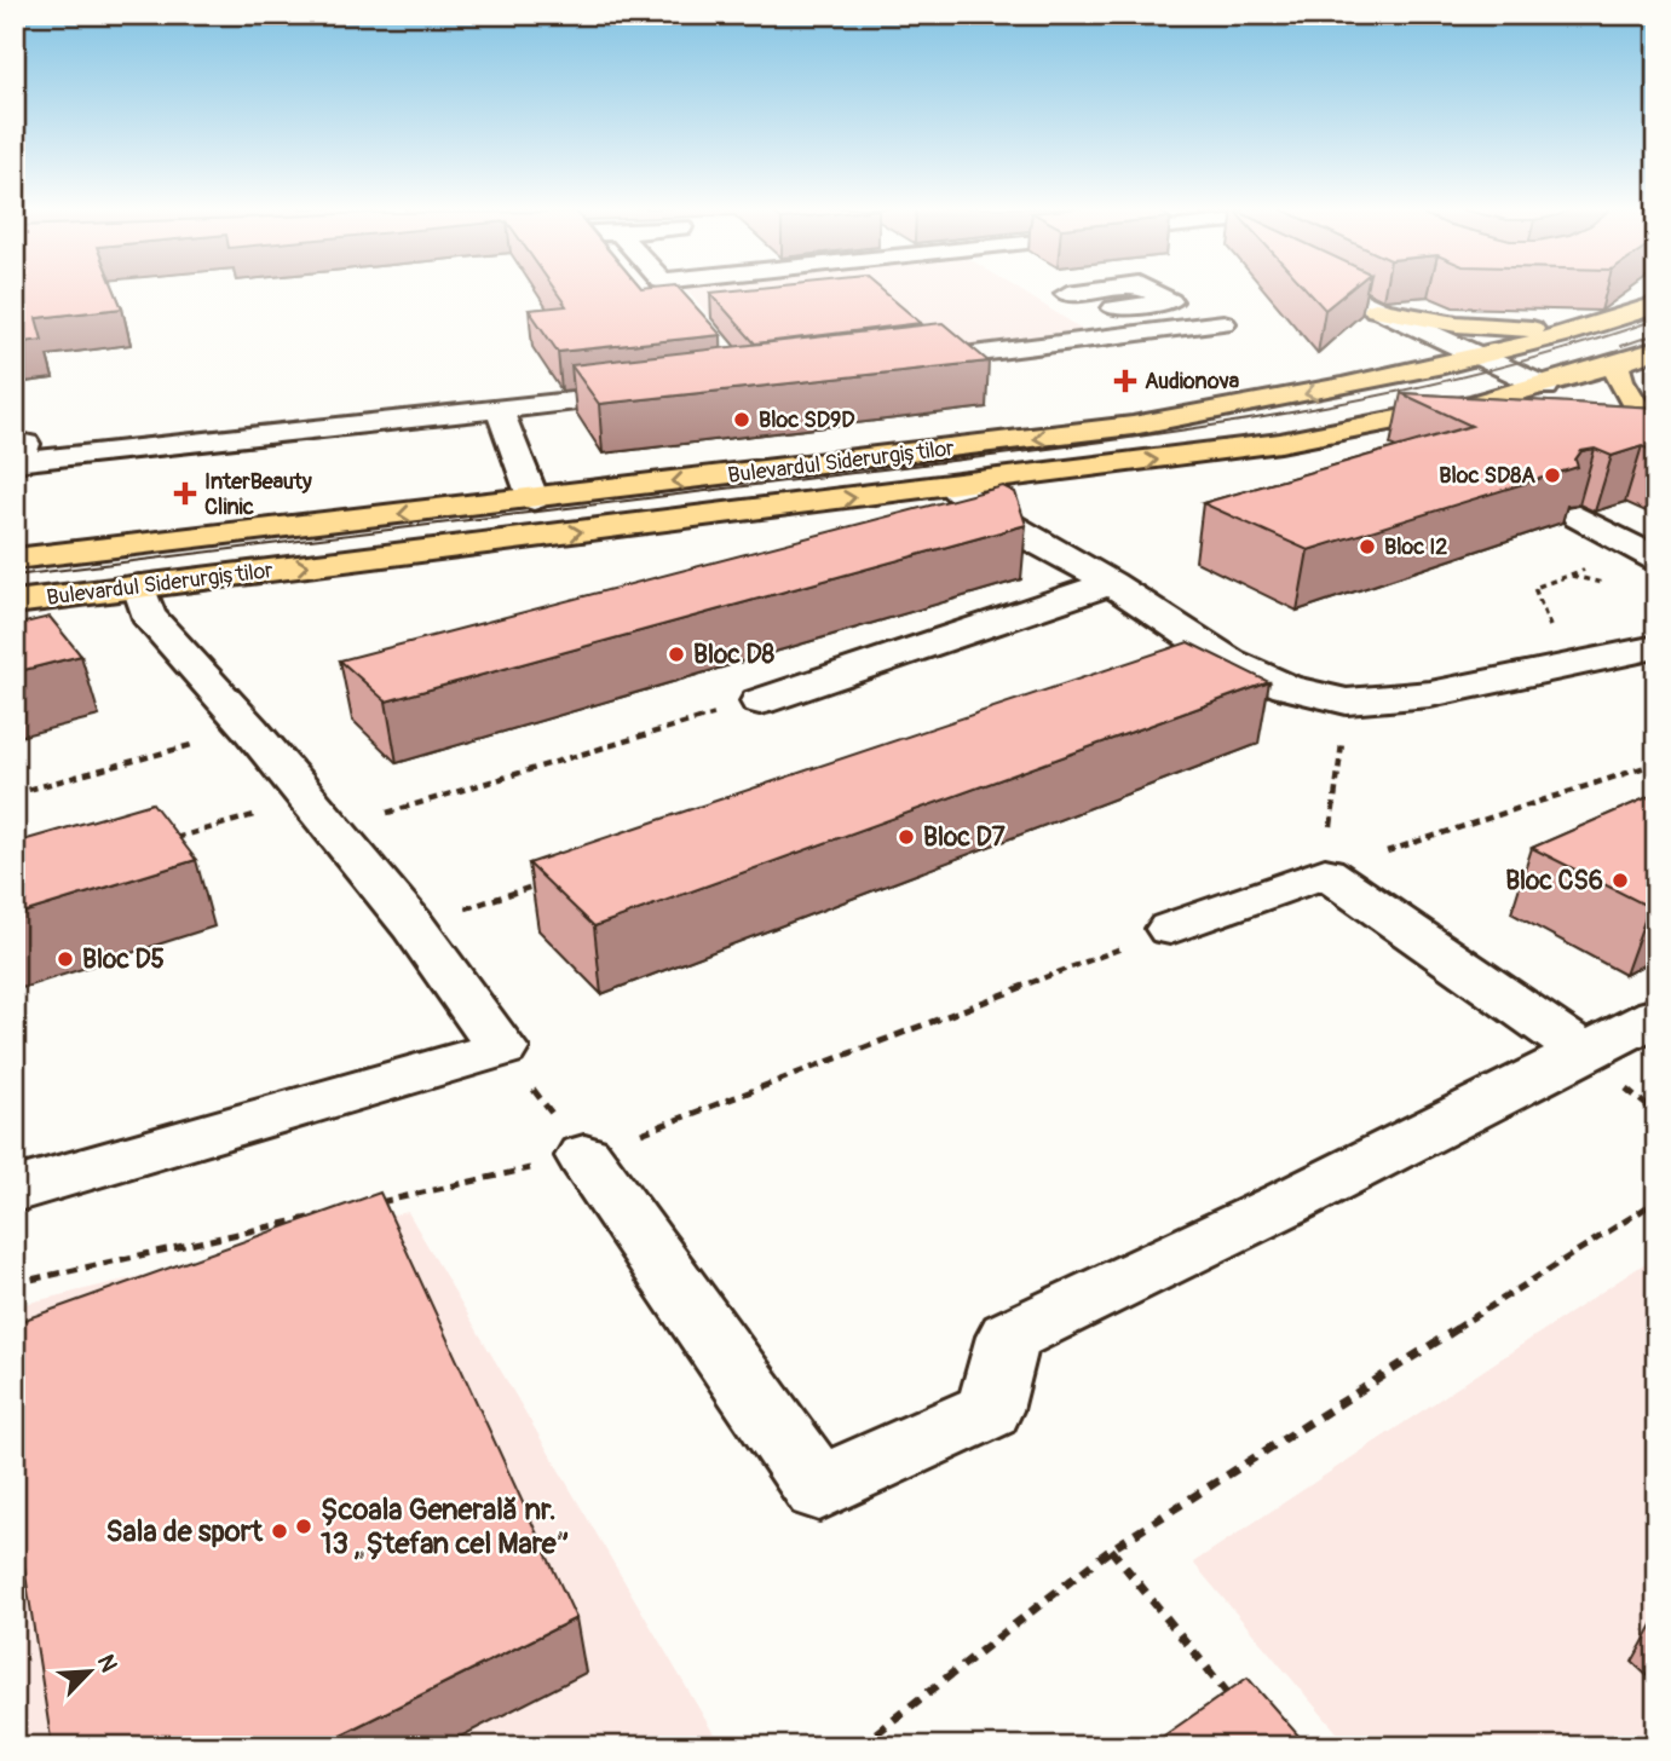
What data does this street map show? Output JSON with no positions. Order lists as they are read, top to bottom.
{
  "streets": {
    "main road": ["Bulevardul Siderurgiștilor"]
  },
  "places": {
    "health": ["Audionova", "InterBeauty Clinic"],
    "other": [
      "Bloc SD9D",
      "Bloc SD8A",
      "Bloc I2",
      "Bloc D8",
      "Bloc D7",
      "Bloc CS6",
      "Bloc D5",
      "Școala Generală nr. 13 „Ștefan cel Mare”",
      "Sala de sport"
    ]
  },
  "north": "top right"
}
